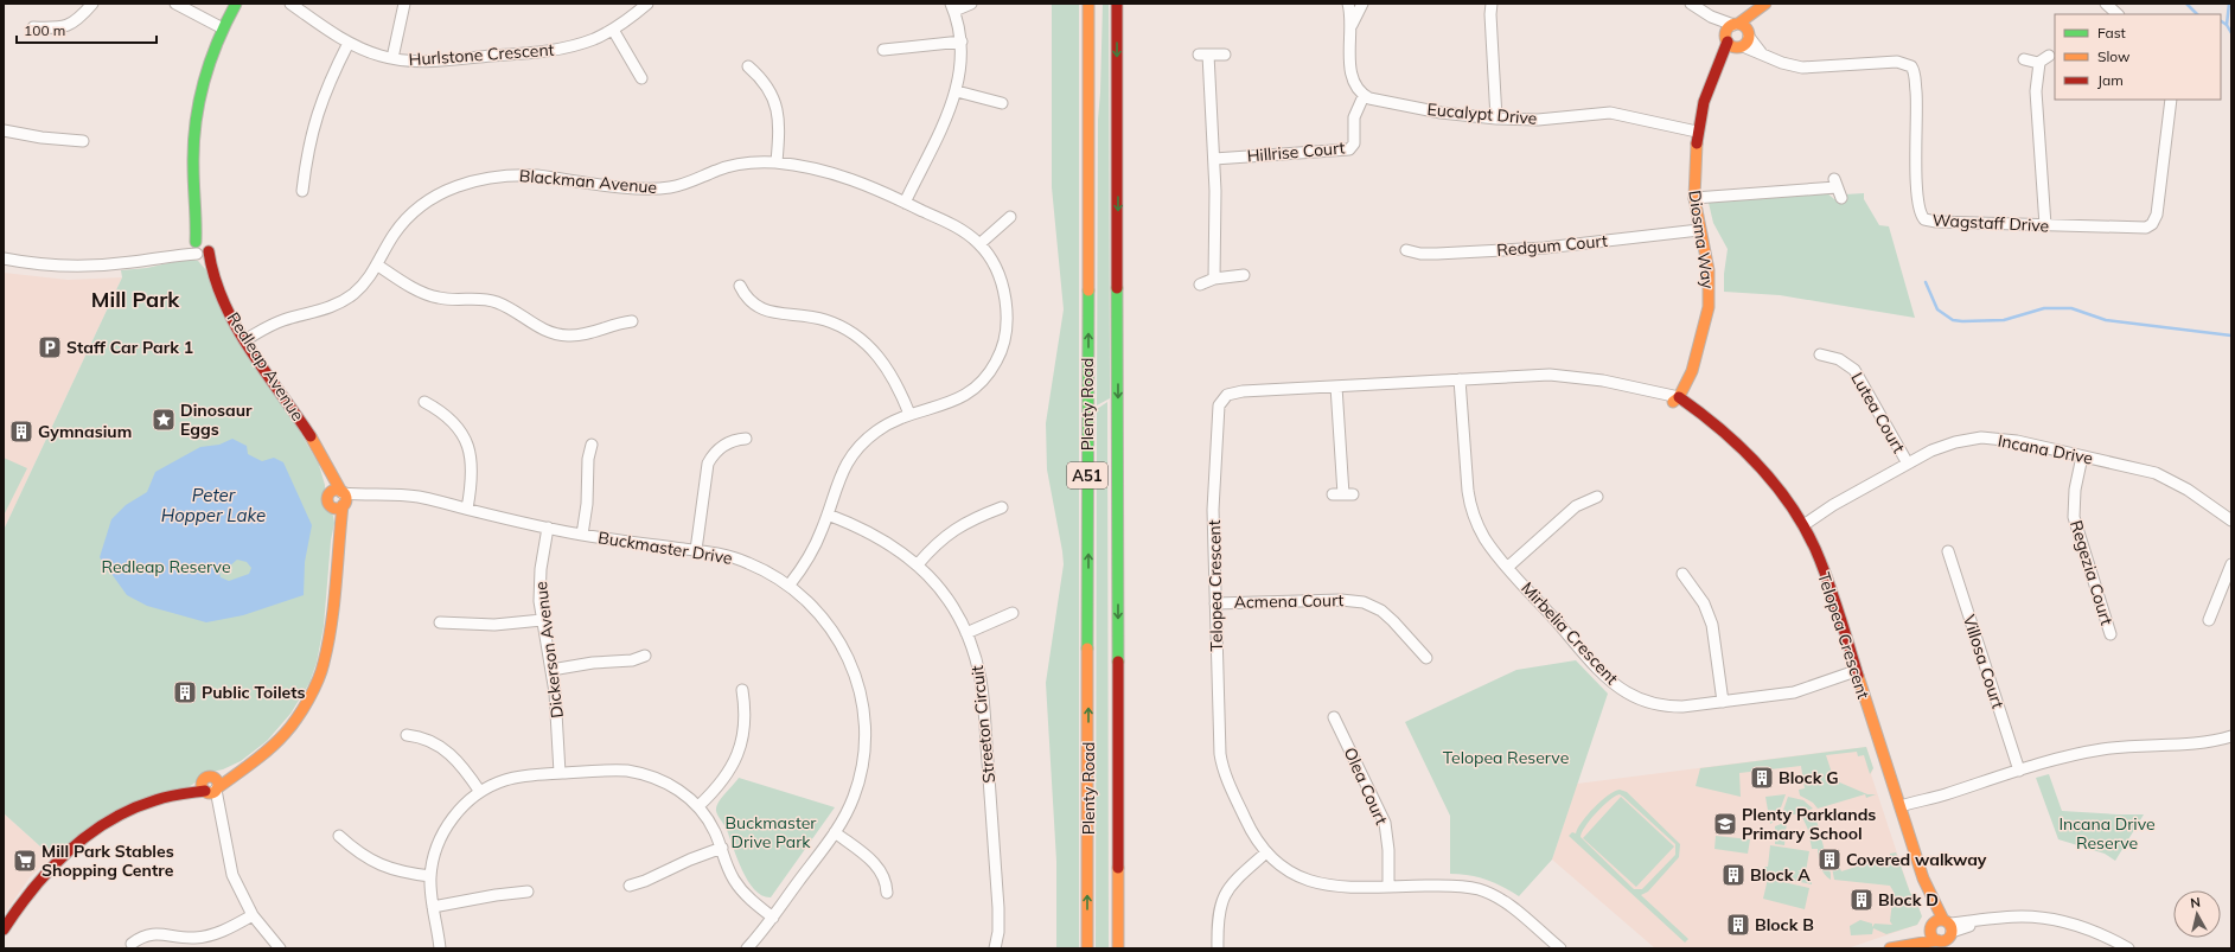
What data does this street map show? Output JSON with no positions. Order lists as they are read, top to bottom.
{
  "streets": {
    "main road": [
      "Diosma Way",
      "Redleap Avenue",
      "Plenty Road",
      "A51",
      "Telopea Crescent"
    ],
    "street": [
      "Hurlstone Crescent",
      "Eucalypt Drive",
      "Hillrise Court",
      "Blackman Avenue",
      "Wagstaff Drive",
      "Redgum Court",
      "Lutea Court",
      "Incana Drive",
      "Buckmaster Drive",
      "Regezia Court",
      "Acmena Court",
      "Mirbelia Crescent",
      "Dickerson Avenue",
      "Villosa Court",
      "Streeton Circuit",
      "Olea Court"
    ]
  },
  "crossings": [
    ["Eucalypt Drive", "Hillrise Court"],
    ["Eucalypt Drive", "Diosma Way"],
    ["Blackman Avenue", "Redleap Avenue"],
    ["Blackman Avenue", "Buckmaster Drive"],
    ["Blackman Avenue", "Streeton Circuit"],
    ["Wagstaff Drive", "Diosma Way"],
    ["Diosma Way", "Redgum Court"],
    ["Diosma Way", "Telopea Crescent"],
    ["Redleap Avenue", "Buckmaster Drive"],
    ["Lutea Court", "Incana Drive"],
    ["Incana Drive", "Regezia Court"],
    ["Incana Drive", "Telopea Crescent"],
    ["Buckmaster Drive", "Dickerson Avenue"],
    ["Telopea Crescent", "Acmena Court"],
    ["Telopea Crescent", "Mirbelia Crescent"],
    ["Telopea Crescent", "Olea Court"]
  ],
  "districts": ["Mill Park"],
  "water": ["Peter Hopper Lake"],
  "parks": [
    "Redleap Reserve",
    "Telopea Reserve",
    "Buckmaster Drive Park",
    "Incana Drive Reserve"
  ],
  "places": {
    "parking": ["Staff Car Park 1"],
    "place": ["Dinosaur Eggs"],
    "building": [
      "Gymnasium",
      "Public Toilets",
      "Block G",
      "Covered walkway",
      "Block A",
      "Block D",
      "Block B"
    ],
    "school or university": ["Plenty Parklands Primary School"],
    "supermarket": ["Mill Park Stables Shopping Centre"]
  },
  "legend": ["Fast", "Slow", "Jam"],
  "scale_bar": "100 m",
  "north": "top"
}
